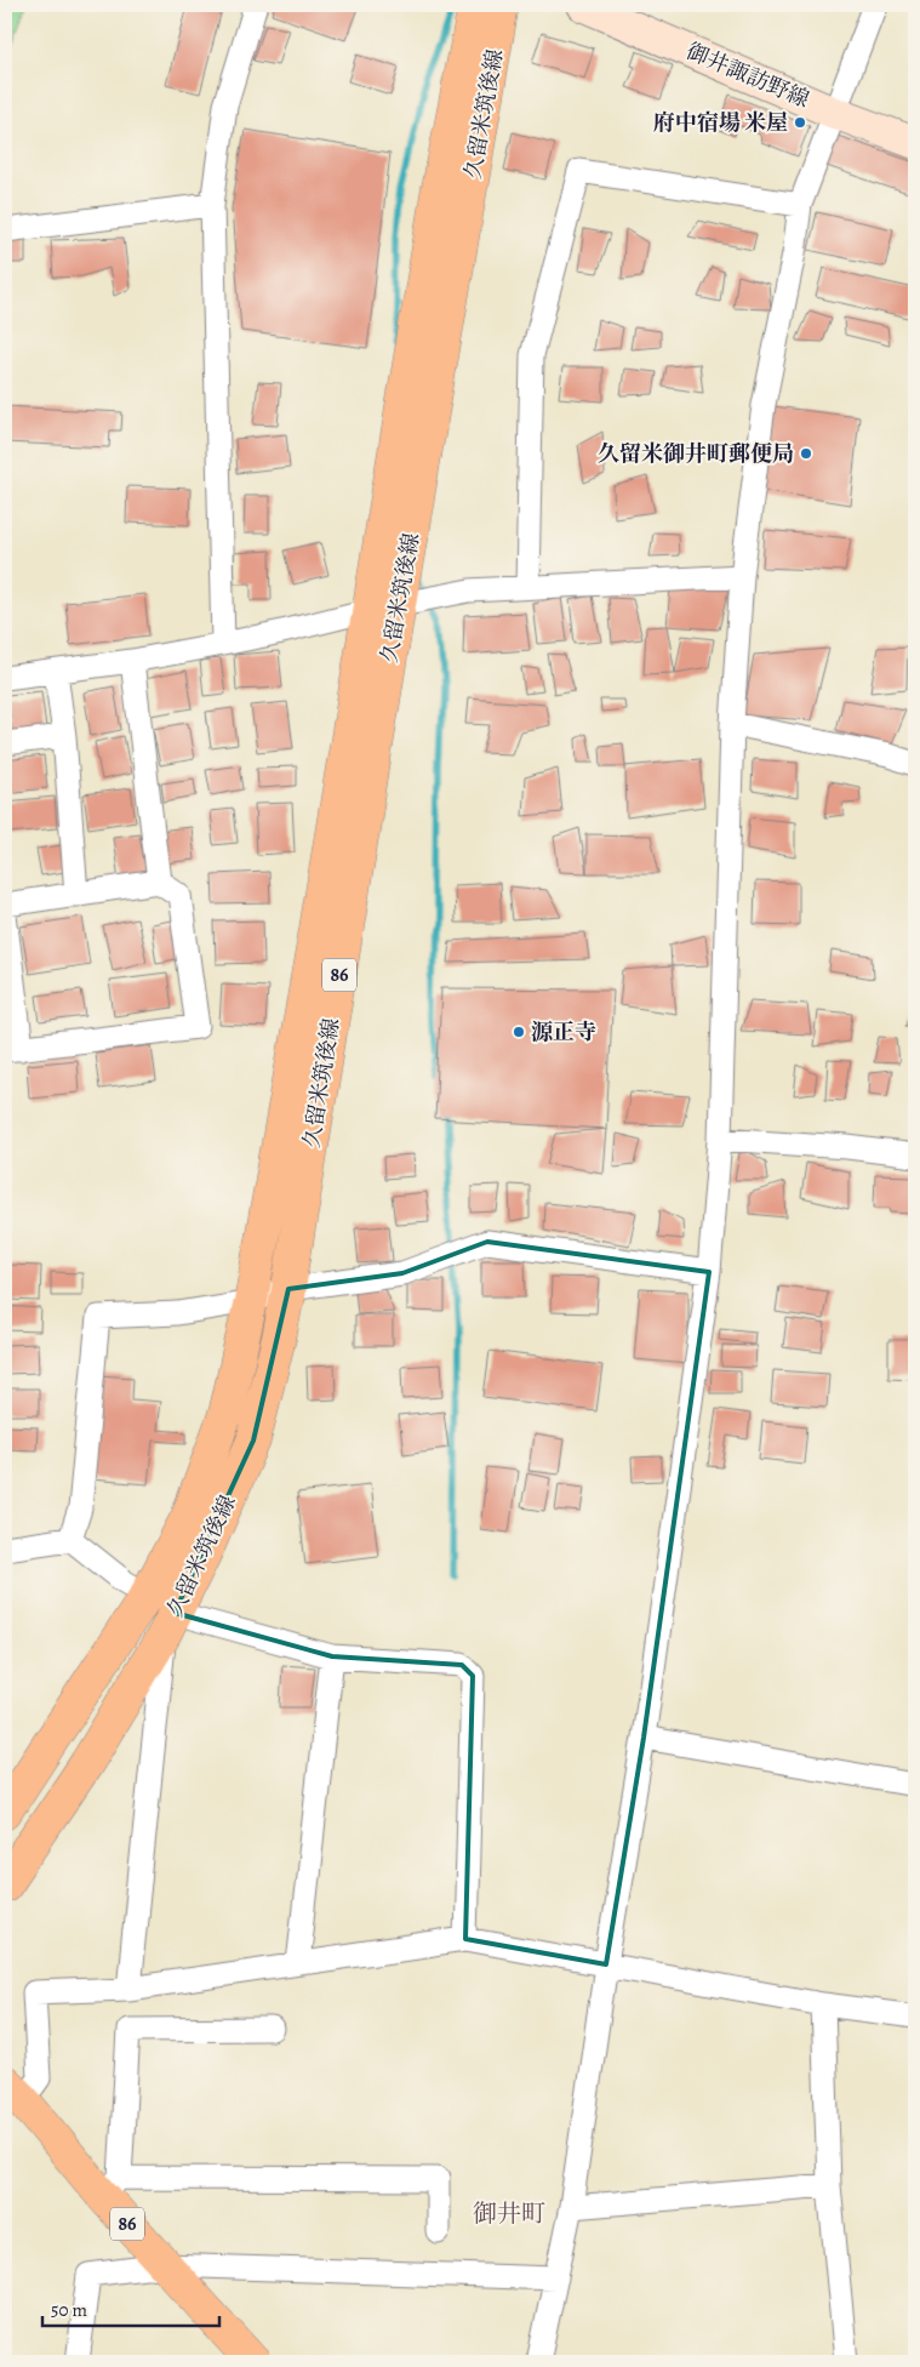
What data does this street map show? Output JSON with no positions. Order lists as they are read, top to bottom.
{
  "streets": {
    "main road": ["御井諏訪野線", "久留米筑後線", "86"]
  },
  "districts": ["御井町"],
  "places": ["府中宿場 米屋", "久留米御井町郵便局", "源正寺"],
  "scale_bar": "50 m"
}
